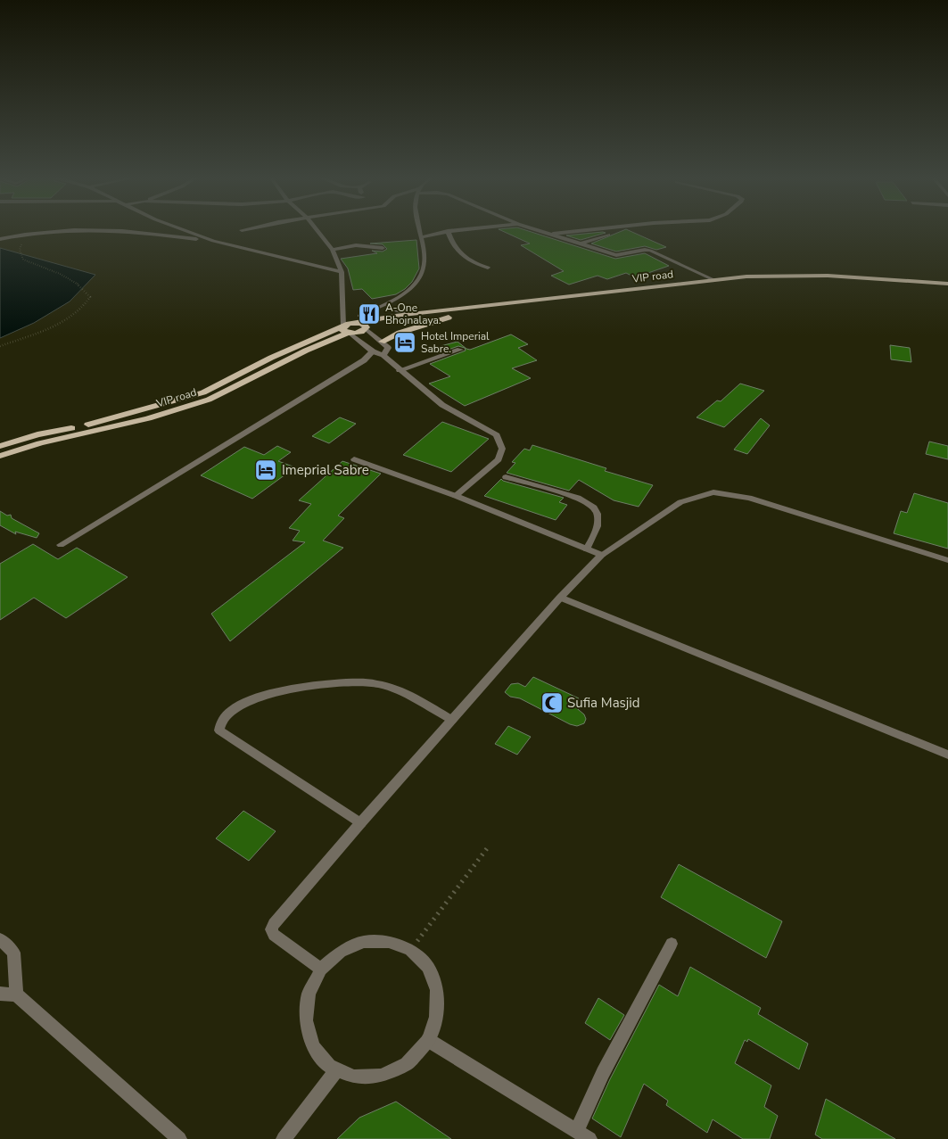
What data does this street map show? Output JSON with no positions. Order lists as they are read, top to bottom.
{
  "streets": {
    "main road": ["VIP road"]
  },
  "places": {
    "restaurant": ["A-One Bhojnalaya."],
    "hotel": ["Hotel Imperial Sabre.", "Imeprial Sabre"],
    "mosque": ["Sufia Masjid"]
  }
}
